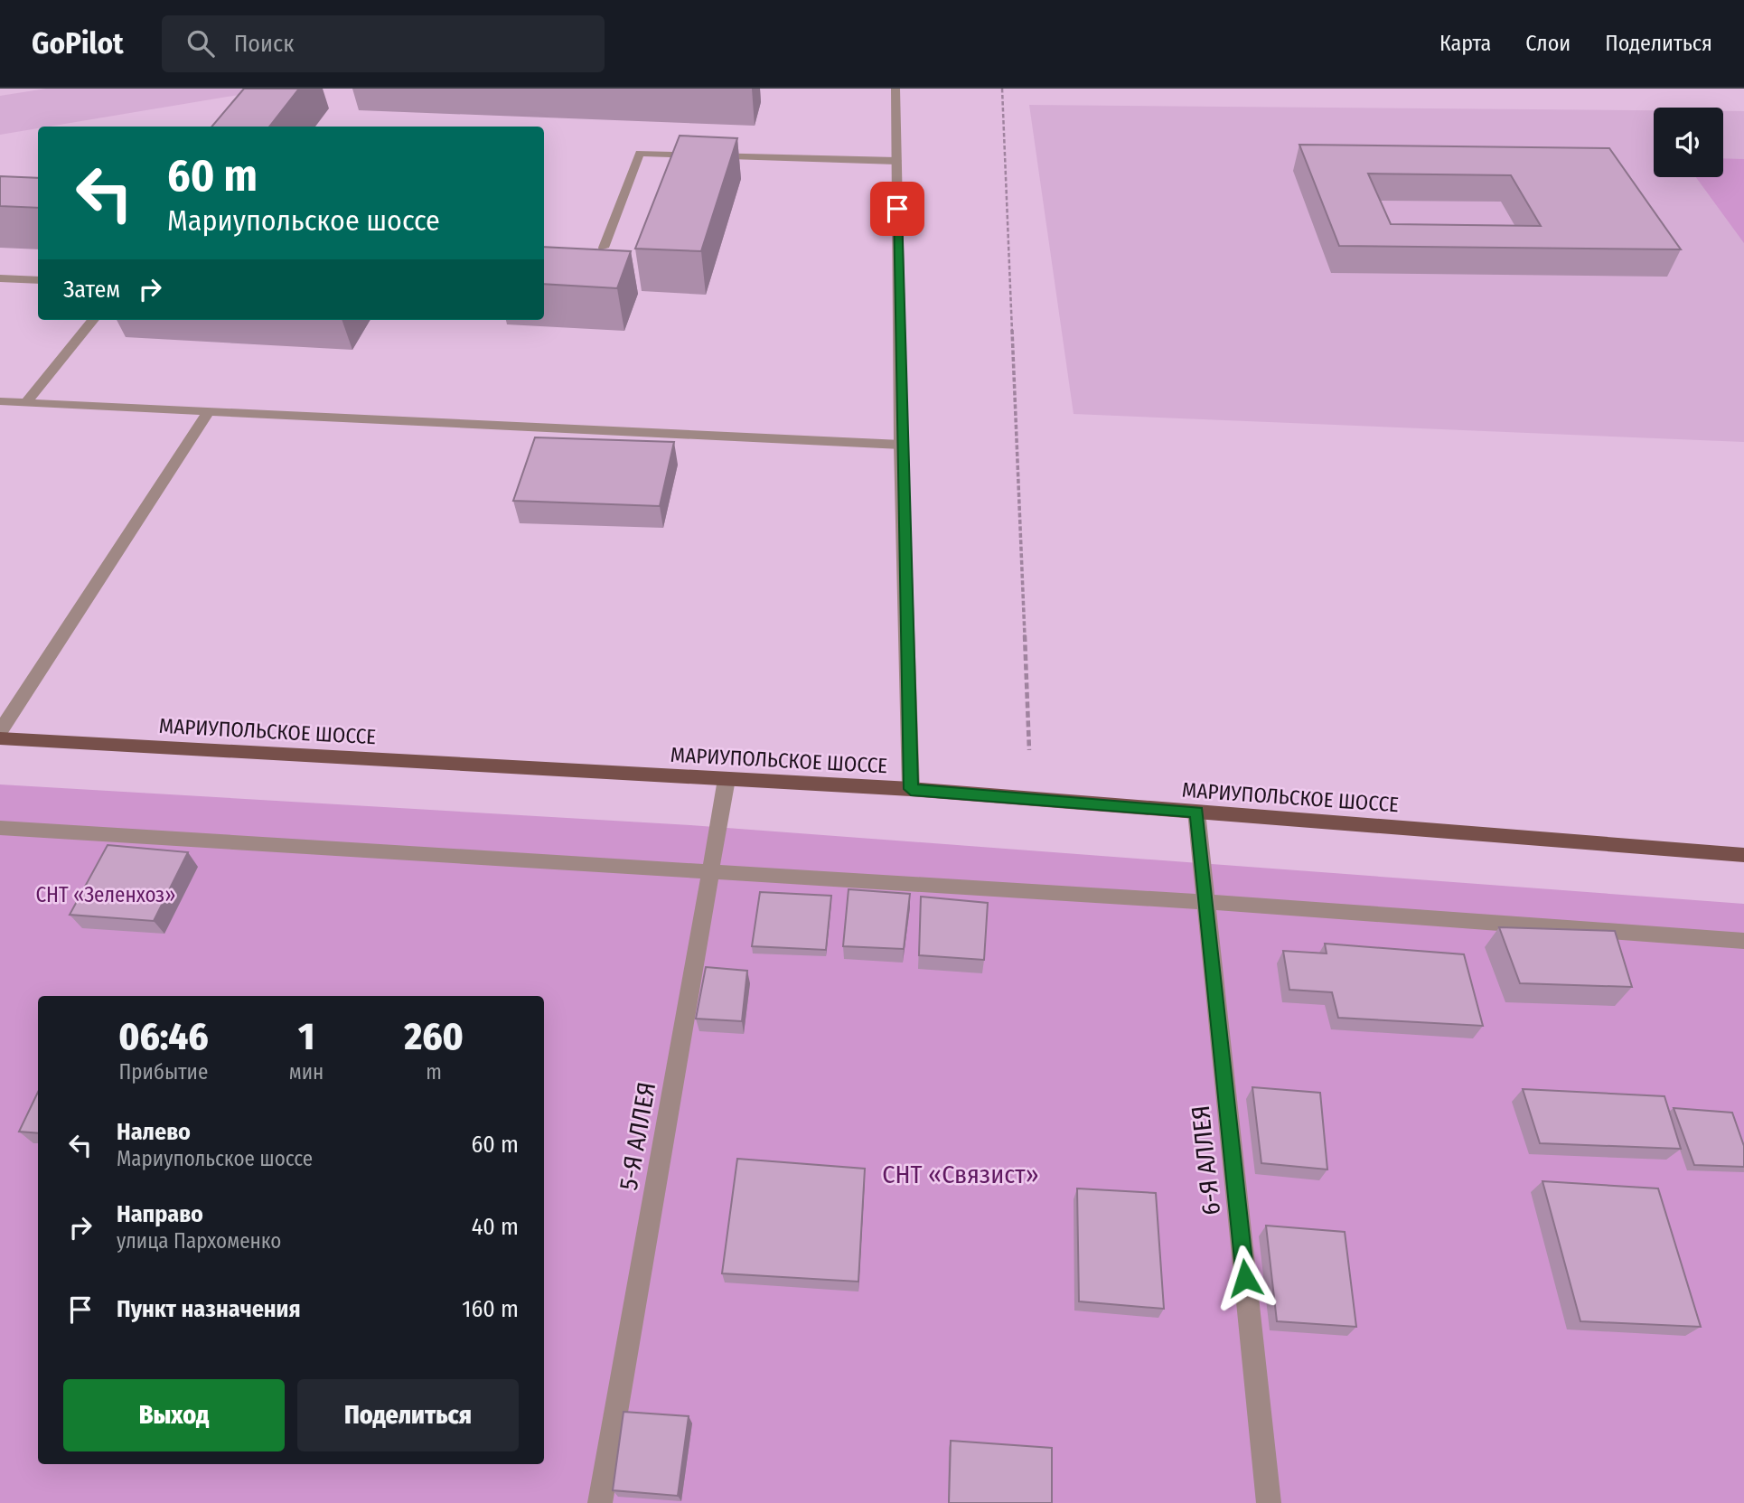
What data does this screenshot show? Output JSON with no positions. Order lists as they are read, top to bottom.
{
  "streets": {
    "main road": ["МАРИУПОЛЬСКОЕ ШОССЕ"],
    "street": ["5-Я АЛЛЕЯ", "6-Я АЛЛЕЯ"]
  },
  "crossings": [
    ["МАРИУПОЛЬСКОЕ ШОССЕ", "5-Я АЛЛЕЯ"],
    ["МАРИУПОЛЬСКОЕ ШОССЕ", "6-Я АЛЛЕЯ"]
  ],
  "parks": ["СНТ «Зеленхоз»", "СНТ «Связист»"],
  "page": {
    "header": "GoPilot",
    "search": "Поиск",
    "nav": ["Карта", "Слои", "Поделиться"],
    "turn": ["60 m", "Мариупольское шоссе"],
    "then": "Затем",
    "eta": [
      "06:46",
      "Прибытие",
      "1",
      "мин",
      "260",
      "m"
    ],
    "list": [
      {
        "name": "Налево",
        "note": "Мариупольское шоссе",
        "value": "60 m"
      },
      {
        "name": "Направо",
        "note": "улица Пархоменко",
        "value": "40 m"
      },
      {
        "name": "Пункт назначения",
        "value": "160 m"
      }
    ],
    "buttons": ["Выход", "Поделиться"]
  }
}
